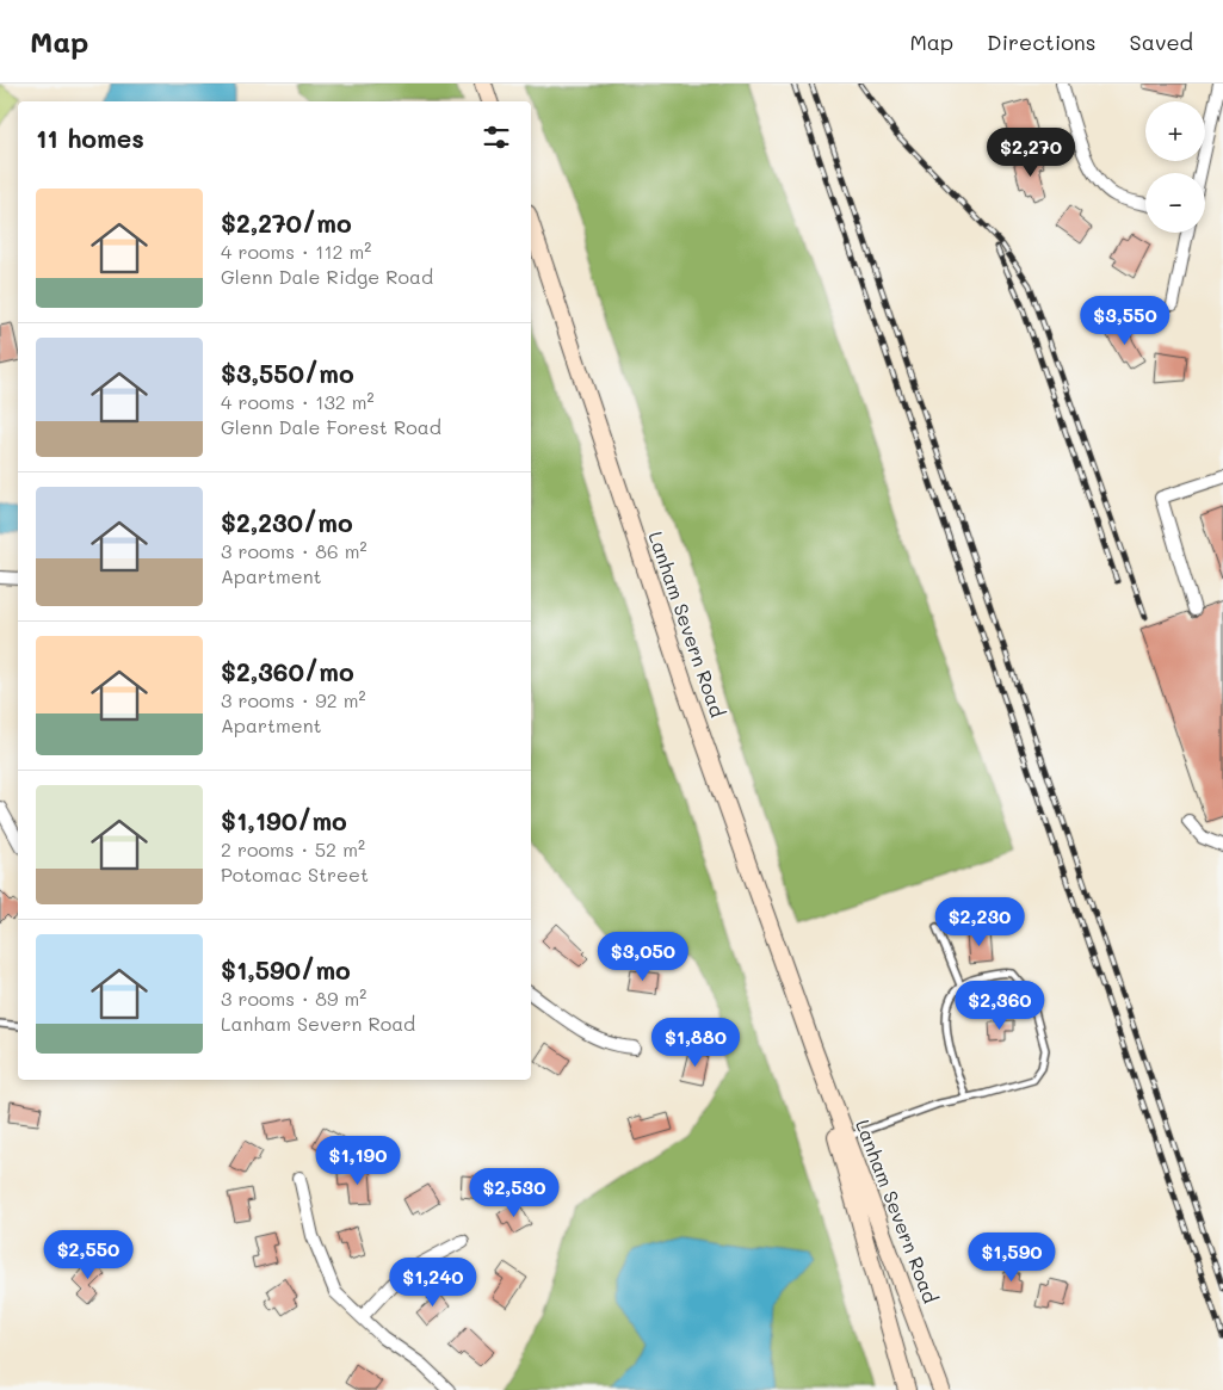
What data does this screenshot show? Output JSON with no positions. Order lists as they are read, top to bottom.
{
  "streets": {
    "main road": ["Lanham Severn Road"]
  },
  "page": {
    "header": "Map",
    "nav": ["Map", "Directions", "Saved"],
    "map_buttons": ["+", "−"],
    "heading": "11 homes",
    "price": [
      "$2,270",
      "$3,550",
      "$2,230",
      "$3,050",
      "$2,360",
      "$1,880",
      "$1,190",
      "$2,530",
      "$2,550",
      "$1,590",
      "$1,240"
    ],
    "list": [
      {
        "name": "$2,270/mo",
        "note": "4 rooms · 112 m² · Glenn Dale Ridge Road"
      },
      {
        "name": "$3,550/mo",
        "note": "4 rooms · 132 m² · Glenn Dale Forest Road"
      },
      {
        "name": "$2,230/mo",
        "note": "3 rooms · 86 m² · Apartment"
      },
      {
        "name": "$2,360/mo",
        "note": "3 rooms · 92 m² · Apartment"
      },
      {
        "name": "$1,190/mo",
        "note": "2 rooms · 52 m² · Potomac Street"
      },
      {
        "name": "$1,590/mo",
        "note": "3 rooms · 89 m² · Lanham Severn Road"
      }
    ]
  }
}
